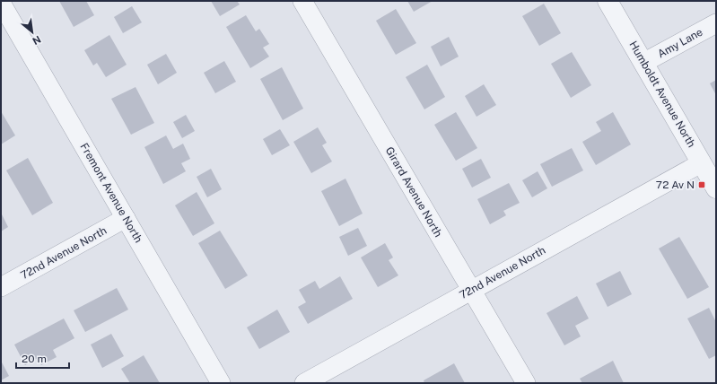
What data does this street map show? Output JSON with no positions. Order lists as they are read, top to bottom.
{
  "streets": {
    "street": [
      "Amy Lane",
      "Humboldt Avenue North",
      "Girard Avenue North",
      "Fremont Avenue North",
      "72nd Avenue North"
    ]
  },
  "crossings": [
    ["Amy Lane", "Humboldt Avenue North"],
    ["Humboldt Avenue North", "72nd Avenue North"],
    ["Girard Avenue North", "72nd Avenue North"],
    ["Fremont Avenue North", "72nd Avenue North"]
  ],
  "places": {
    "transit": ["72 Av N"]
  },
  "scale_bar": "20 m",
  "north": "bottom right"
}
